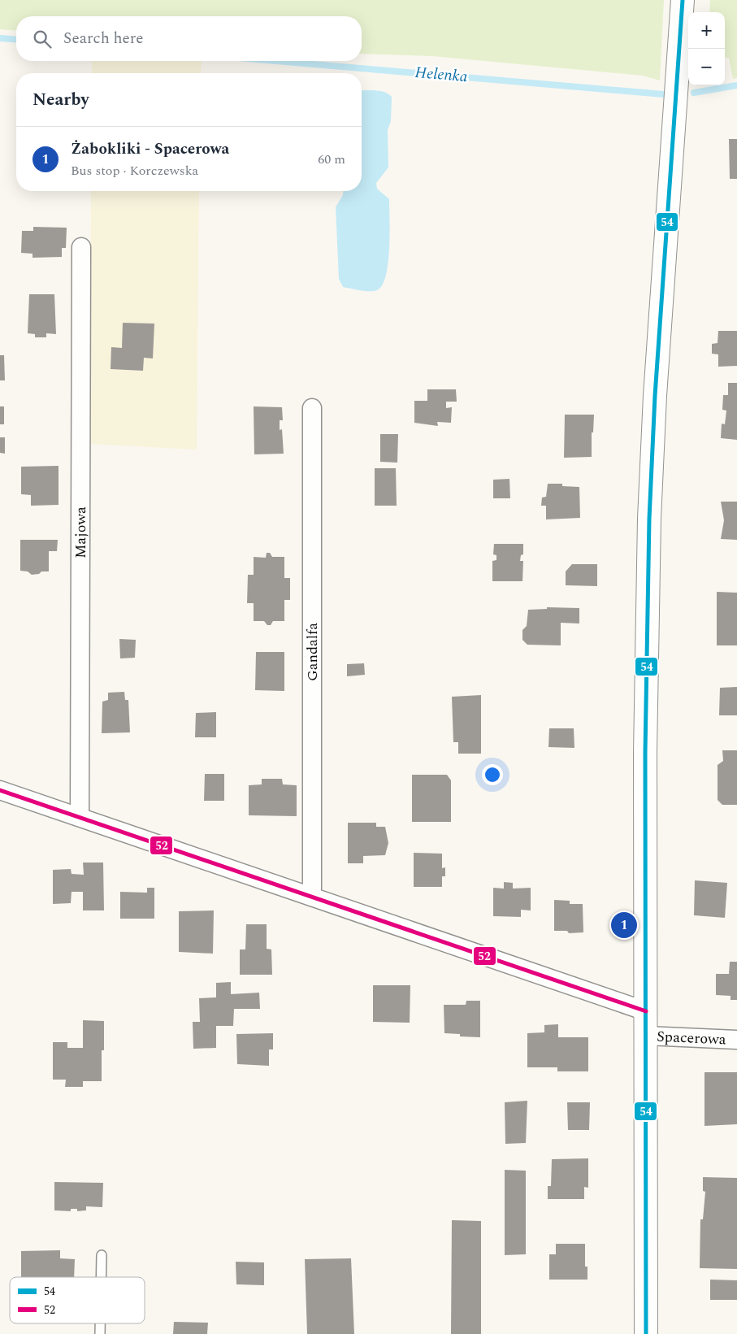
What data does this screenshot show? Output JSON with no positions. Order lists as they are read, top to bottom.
{
  "streets": {
    "street": ["Majowa", "Gandalfa", "Spacerowa"]
  },
  "crossings": [
    ["Majowa", "Spacerowa"],
    ["Gandalfa", "Spacerowa"]
  ],
  "water": ["Helenka"],
  "lines": ["transit line 54", "transit line 52"],
  "legend": ["54", "52"],
  "page": {
    "map_buttons": ["+", "−"],
    "search": "Search here",
    "heading": "Nearby",
    "list": [
      {
        "mark": "1",
        "name": "Żabokliki - Spacerowa",
        "note": "Bus stop · Korczewska",
        "value": "60 m"
      }
    ],
    "pins": "1"
  }
}
